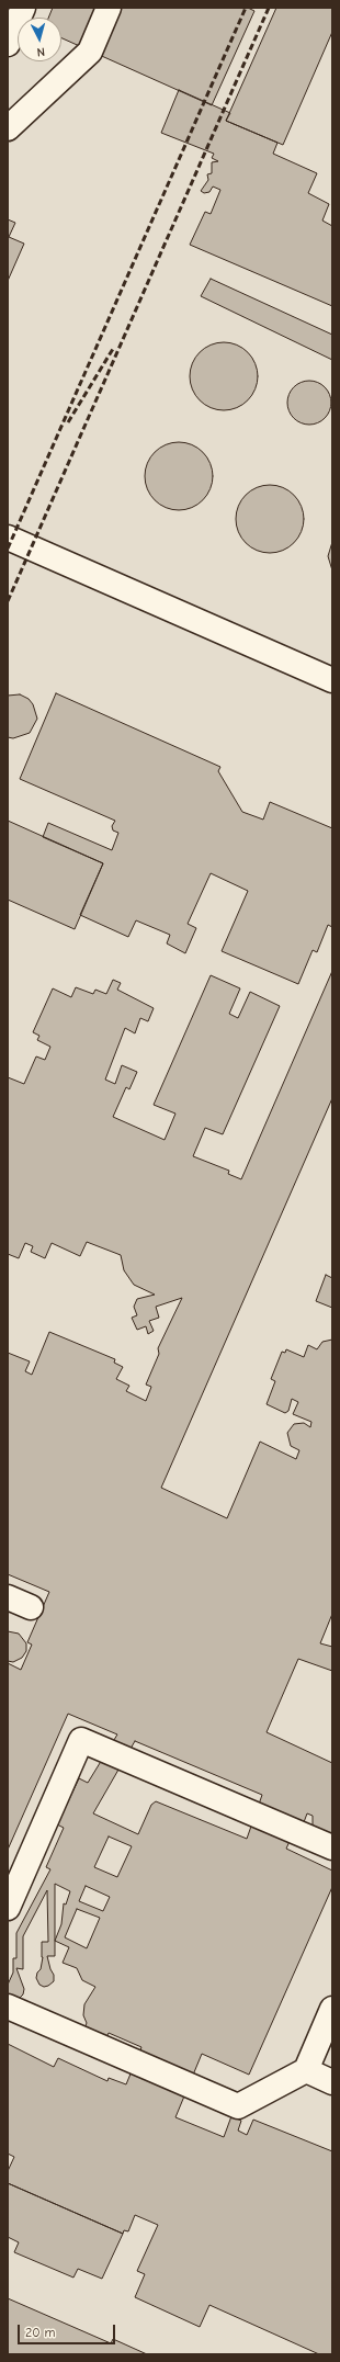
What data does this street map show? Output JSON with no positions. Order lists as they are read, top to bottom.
{
  "scale_bar": "20 m",
  "north": "bottom"
}
